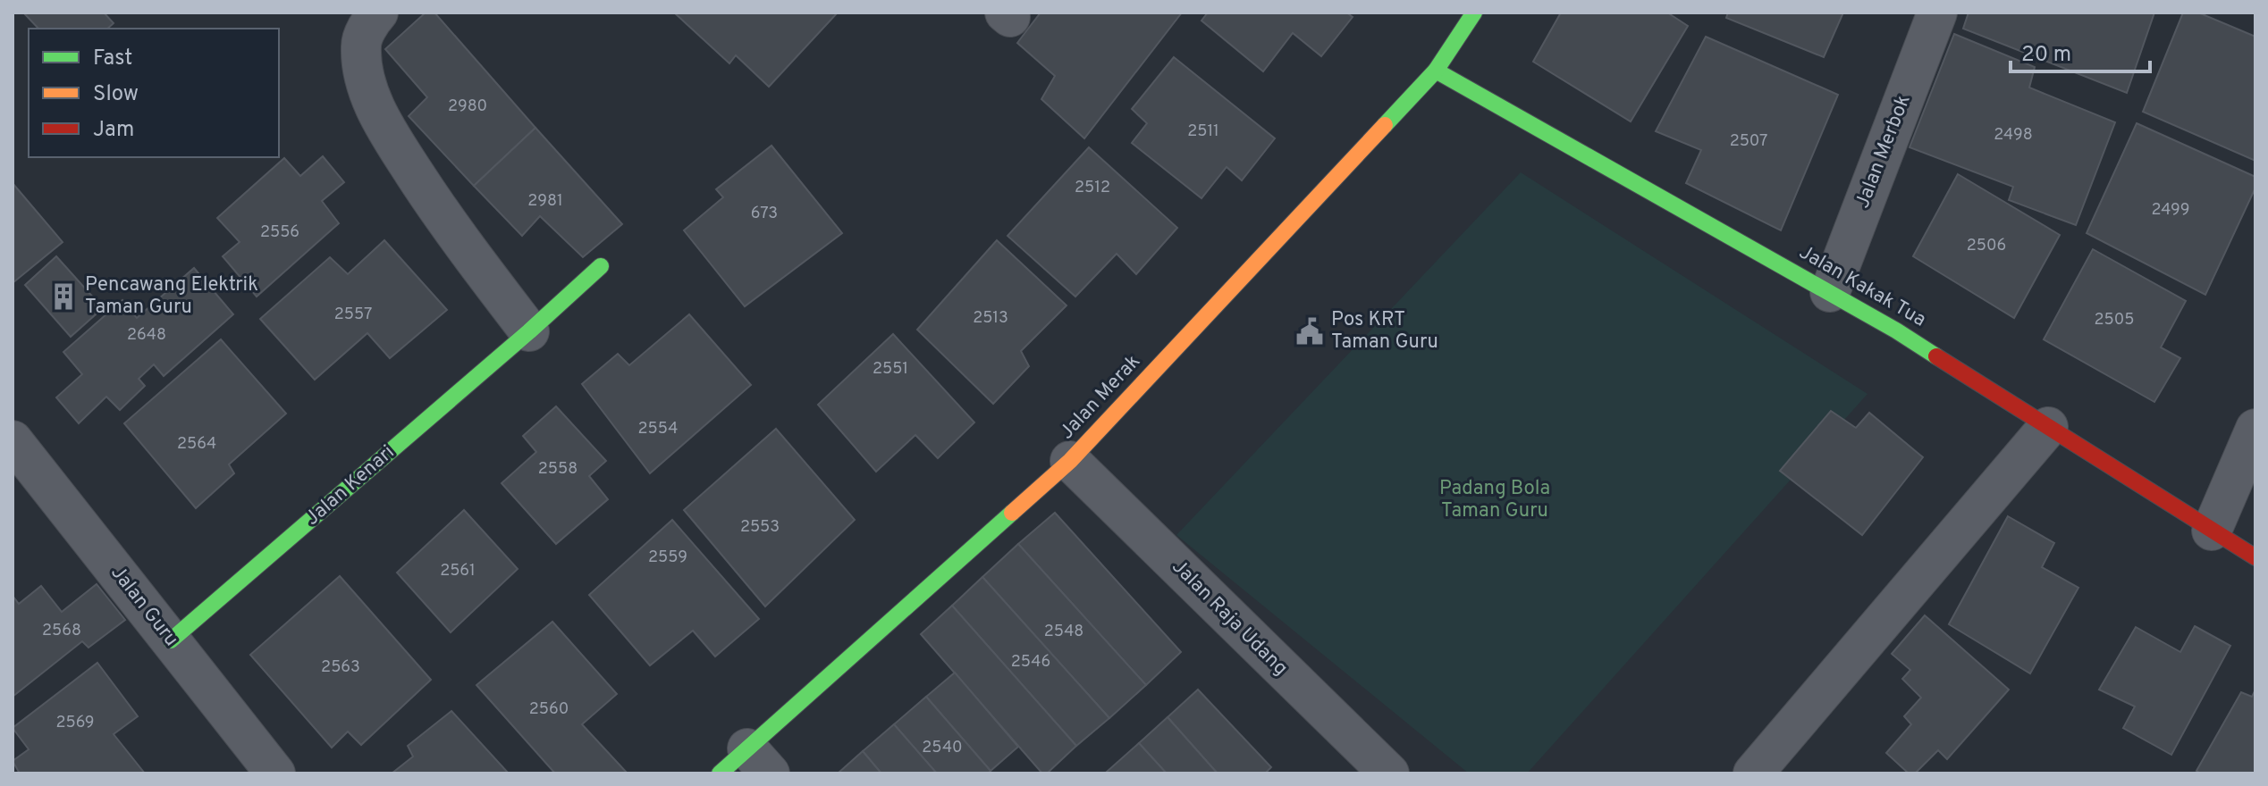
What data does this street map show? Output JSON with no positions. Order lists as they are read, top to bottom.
{
  "streets": {
    "street": [
      "Jalan Merbok",
      "Jalan Kakak Tua",
      "Jalan Merak",
      "Jalan Kenari",
      "Jalan Guru",
      "Jalan Raja Udang"
    ]
  },
  "crossings": [
    ["Jalan Merbok", "Jalan Kakak Tua"],
    ["Jalan Kakak Tua", "Jalan Merak"],
    ["Jalan Merak", "Jalan Raja Udang"],
    ["Jalan Kenari", "Jalan Guru"]
  ],
  "parks": ["Padang Bola Taman Guru"],
  "places": {
    "building": ["Pencawang Elektrik Taman Guru"],
    "public building": ["Pos KRT Taman Guru"]
  },
  "house_numbers": [
    "2980",
    "2511",
    "2498",
    "2507",
    "2512",
    "2981",
    "2499",
    "673",
    "2556",
    "2506",
    "2557",
    "2513",
    "2505",
    "2648",
    "2551",
    "2554",
    "2564",
    "2558",
    "2553",
    "2559",
    "2561",
    "2568",
    "2548",
    "2546",
    "2563",
    "2560",
    "2569",
    "2540"
  ],
  "legend": ["Fast", "Slow", "Jam"],
  "scale_bar": "20 m"
}
